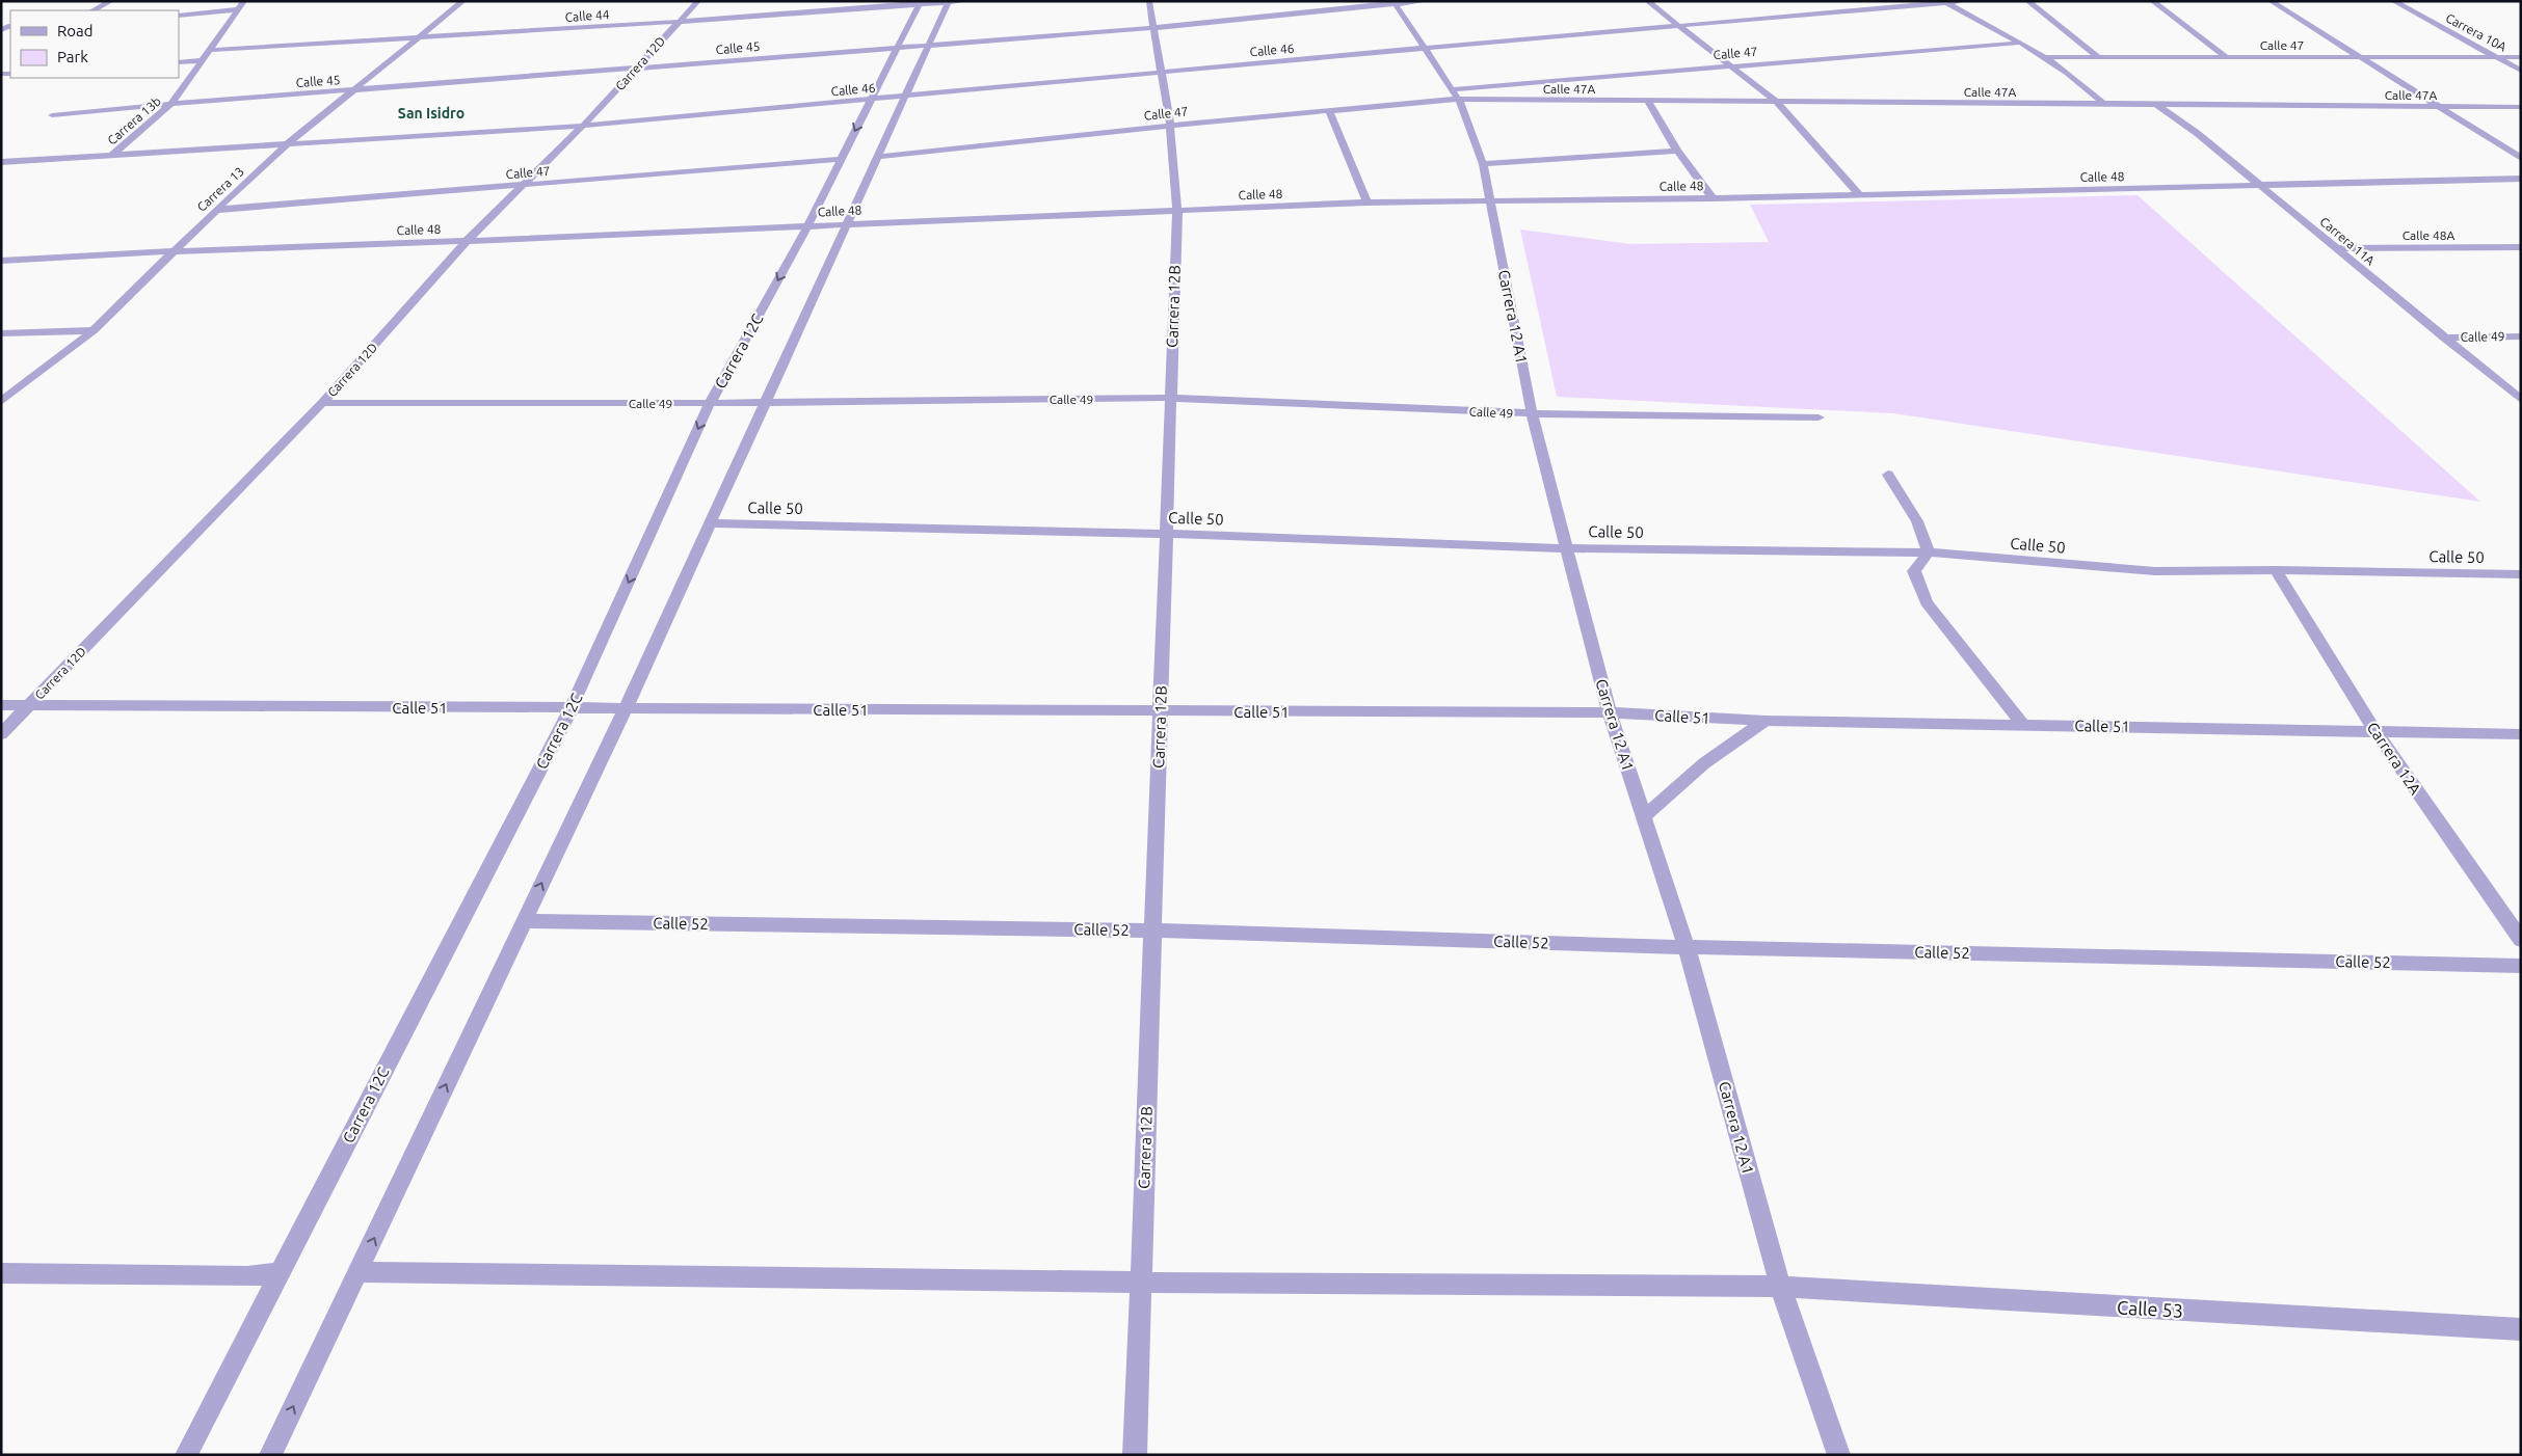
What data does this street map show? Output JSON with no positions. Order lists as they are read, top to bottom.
{
  "streets": {
    "street": [
      "Calle 44",
      "Carrera 10A",
      "Calle 47",
      "Calle 45",
      "Calle 46",
      "Carrera 12D",
      "Calle 47A",
      "Carrera 13b",
      "Calle 48",
      "Carrera 13",
      "Calle 48A",
      "Carrera 11A",
      "Carrera 12B",
      "Carrera 12 A1",
      "Calle 49",
      "Carrera 12C",
      "Calle 50",
      "Calle 51",
      "Carrera 12A",
      "Calle 52",
      "Calle 53"
    ]
  },
  "crossings": [
    ["Calle 44", "Carrera 12D"],
    ["Calle 44", "Carrera 13b"],
    ["Calle 44", "Carrera 13"],
    ["Calle 44", "Carrera 12C"],
    ["Carrera 10A", "Calle 47"],
    ["Calle 47", "Carrera 12D"],
    ["Calle 47", "Calle 47A"],
    ["Calle 47", "Carrera 13"],
    ["Calle 47", "Carrera 12B"],
    ["Calle 47", "Carrera 12 A1"],
    ["Calle 47", "Carrera 12C"],
    ["Calle 45", "Carrera 12D"],
    ["Calle 45", "Carrera 13b"],
    ["Calle 45", "Carrera 13"],
    ["Calle 45", "Carrera 12B"],
    ["Calle 45", "Carrera 12 A1"],
    ["Calle 45", "Carrera 12C"],
    ["Calle 46", "Carrera 12D"],
    ["Calle 46", "Carrera 13b"],
    ["Calle 46", "Carrera 13"],
    ["Calle 46", "Carrera 12B"],
    ["Calle 46", "Carrera 12 A1"],
    ["Calle 46", "Carrera 12C"],
    ["Carrera 12D", "Calle 48"],
    ["Carrera 12D", "Calle 49"],
    ["Carrera 12D", "Calle 51"],
    ["Calle 47A", "Carrera 11A"],
    ["Calle 47A", "Carrera 12 A1"],
    ["Calle 48", "Carrera 13"],
    ["Calle 48", "Carrera 11A"],
    ["Calle 48", "Carrera 12B"],
    ["Calle 48", "Carrera 12 A1"],
    ["Calle 48", "Carrera 12C"],
    ["Calle 48A", "Carrera 11A"],
    ["Carrera 11A", "Calle 49"],
    ["Carrera 12B", "Calle 49"],
    ["Carrera 12B", "Calle 50"],
    ["Carrera 12B", "Calle 51"],
    ["Carrera 12B", "Calle 52"],
    ["Carrera 12B", "Calle 53"],
    ["Carrera 12 A1", "Calle 49"],
    ["Carrera 12 A1", "Calle 50"],
    ["Carrera 12 A1", "Calle 51"],
    ["Carrera 12 A1", "Calle 52"],
    ["Carrera 12 A1", "Calle 53"],
    ["Calle 49", "Carrera 12C"],
    ["Carrera 12C", "Calle 51"],
    ["Calle 50", "Carrera 12A"],
    ["Calle 51", "Carrera 12A"]
  ],
  "districts": ["San Isidro"],
  "legend": ["Road", "Park"]
}
